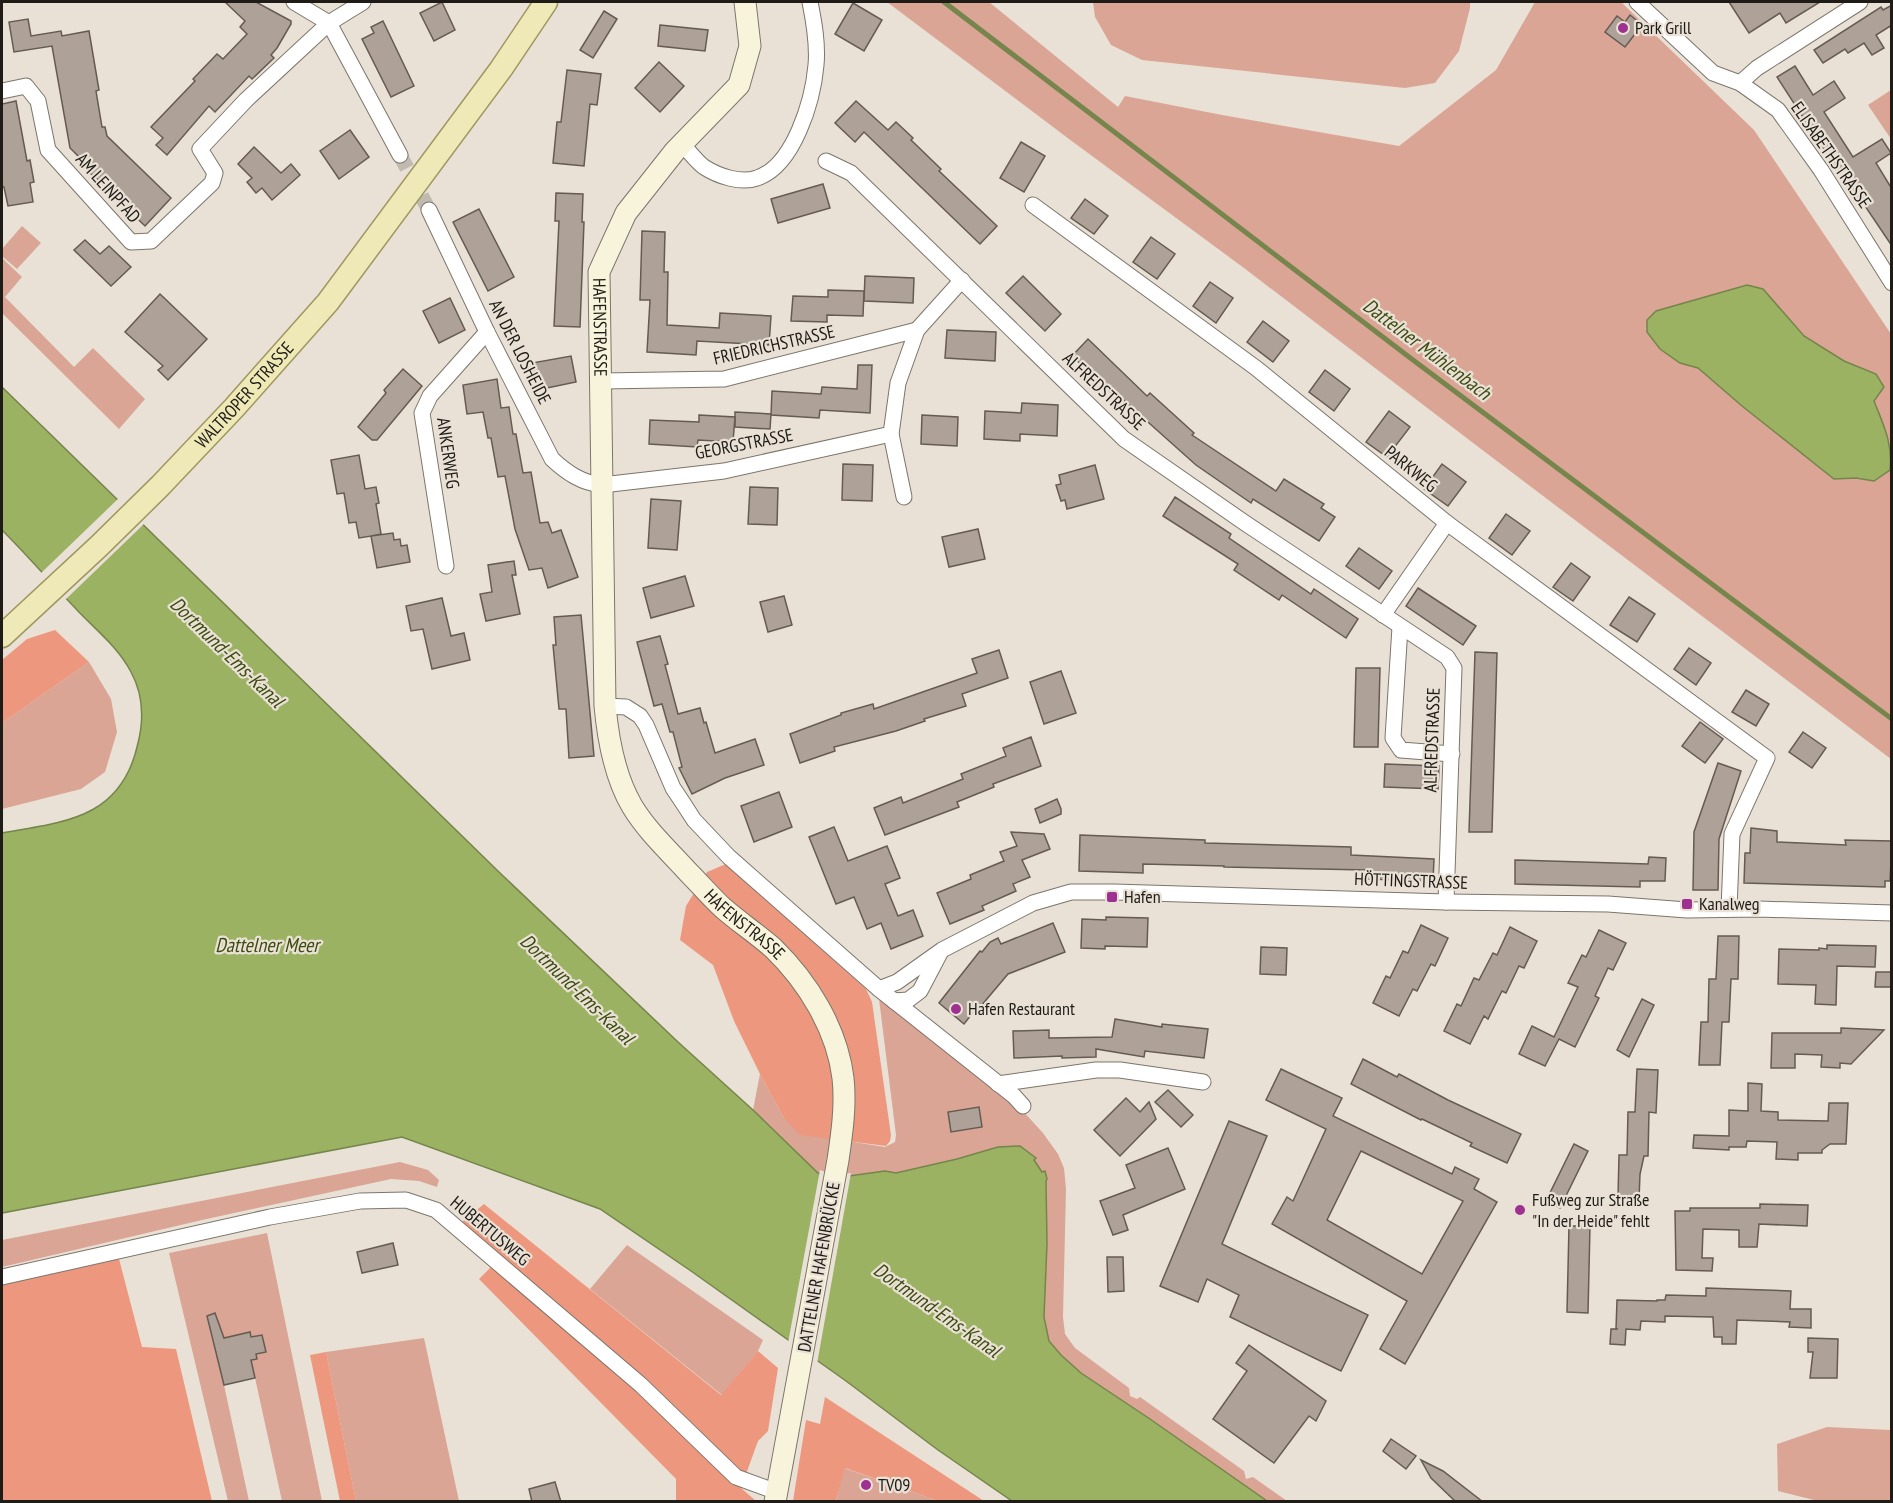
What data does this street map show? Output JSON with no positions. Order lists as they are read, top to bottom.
{
  "streets": {
    "main road": ["WALTROPER STRASSE"],
    "street": [
      "ELISABETHSTRASSE",
      "AM LEINPFAD",
      "HAFENSTRASSE",
      "FRIEDRICHSTRASSE",
      "AN DER LOSHEIDE",
      "ALFREDSTRASSE",
      "GEORGSTRASSE",
      "ANKERWEG",
      "PARKWEG",
      "HÖTTINGSTRASSE",
      "HUBERTUSWEG",
      "DATTELNER HAFENBRÜCKE"
    ]
  },
  "crossings": [
    ["HAFENSTRASSE", "FRIEDRICHSTRASSE"],
    ["HAFENSTRASSE", "AN DER LOSHEIDE"],
    ["HAFENSTRASSE", "GEORGSTRASSE"],
    ["HAFENSTRASSE", "DATTELNER HAFENBRÜCKE"],
    ["AN DER LOSHEIDE", "GEORGSTRASSE"],
    ["AN DER LOSHEIDE", "ANKERWEG"],
    ["ALFREDSTRASSE", "HÖTTINGSTRASSE"],
    ["PARKWEG", "HÖTTINGSTRASSE"],
    ["HUBERTUSWEG", "DATTELNER HAFENBRÜCKE"]
  ],
  "water": ["Dattelner Mühlenbach", "Dortmund-Ems-Kanal", "Dattelner Meer"],
  "places": {
    "other": [
      "Park Grill",
      "Hafen Restaurant",
      "Fußweg zur Straße \"In der Heide\" fehlt",
      "TV09"
    ],
    "transit": ["Hafen", "Kanalweg"]
  }
}
